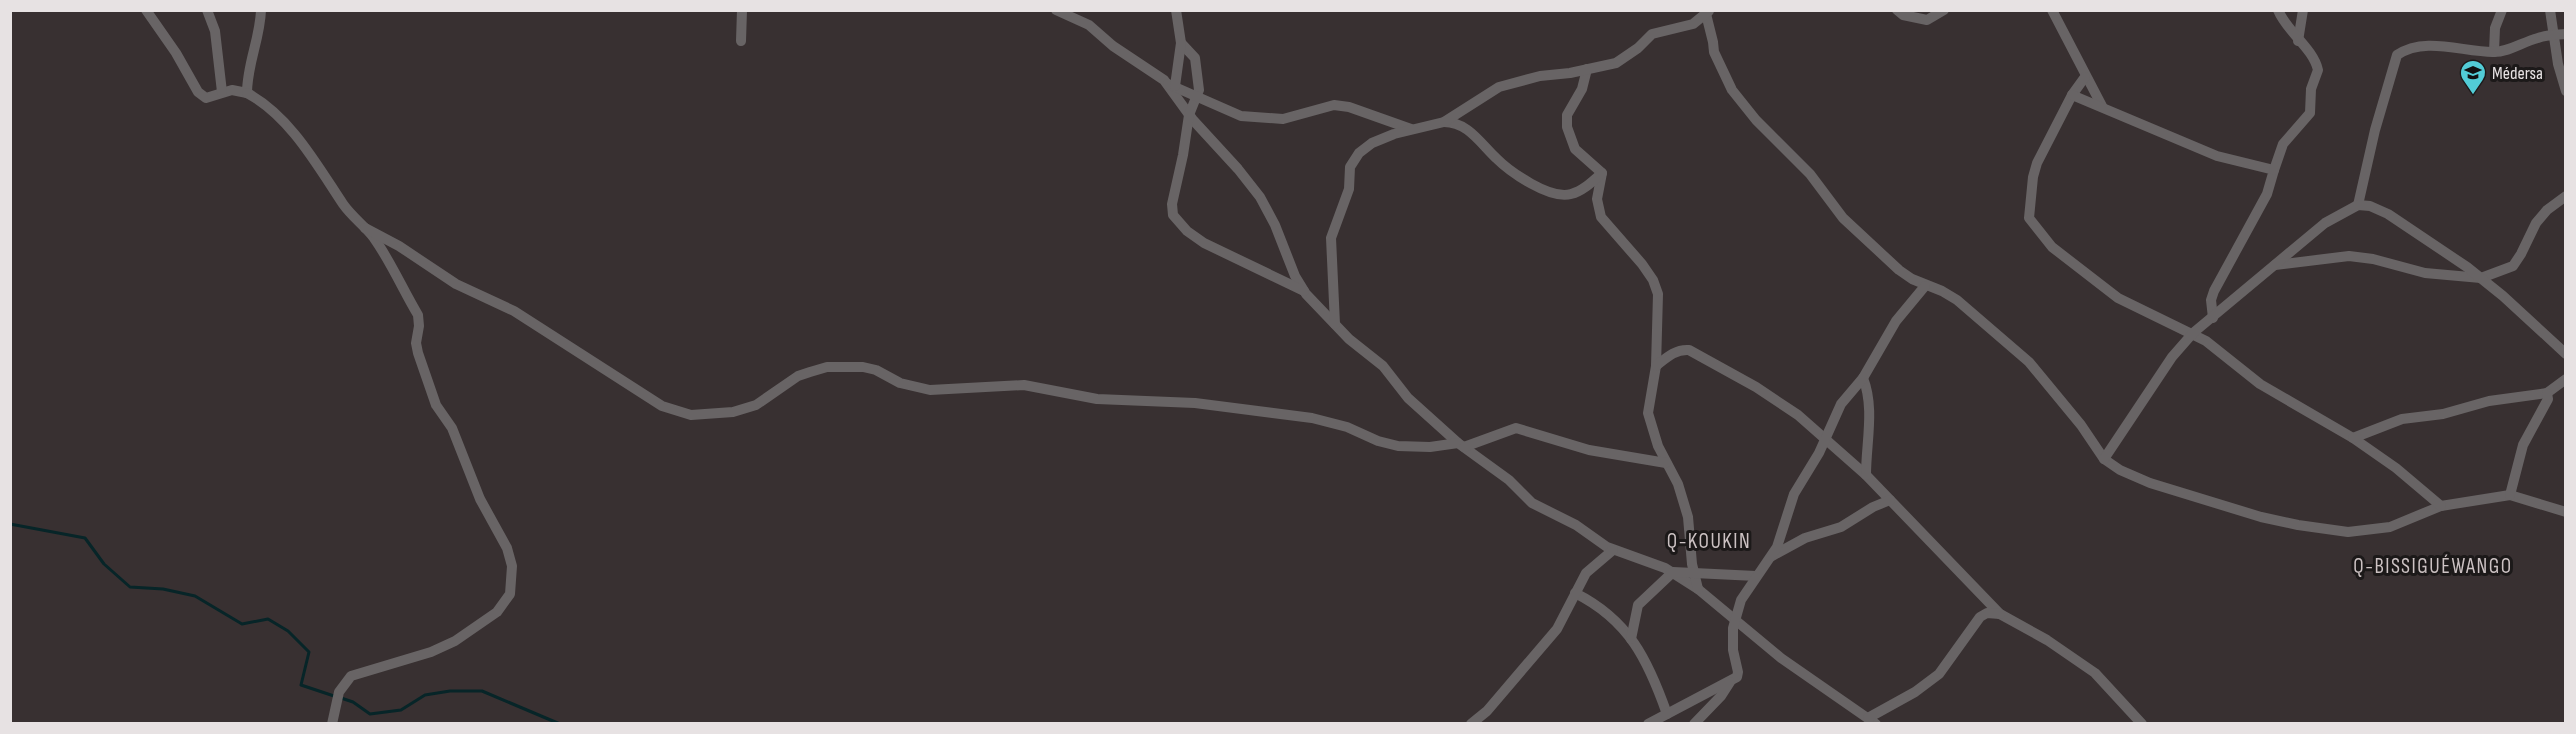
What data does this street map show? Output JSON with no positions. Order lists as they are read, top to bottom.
{
  "districts": ["Q-KOUKIN", "Q-BISSIGUÉWANGO"],
  "places": {
    "school or university": ["Médersa"]
  }
}
